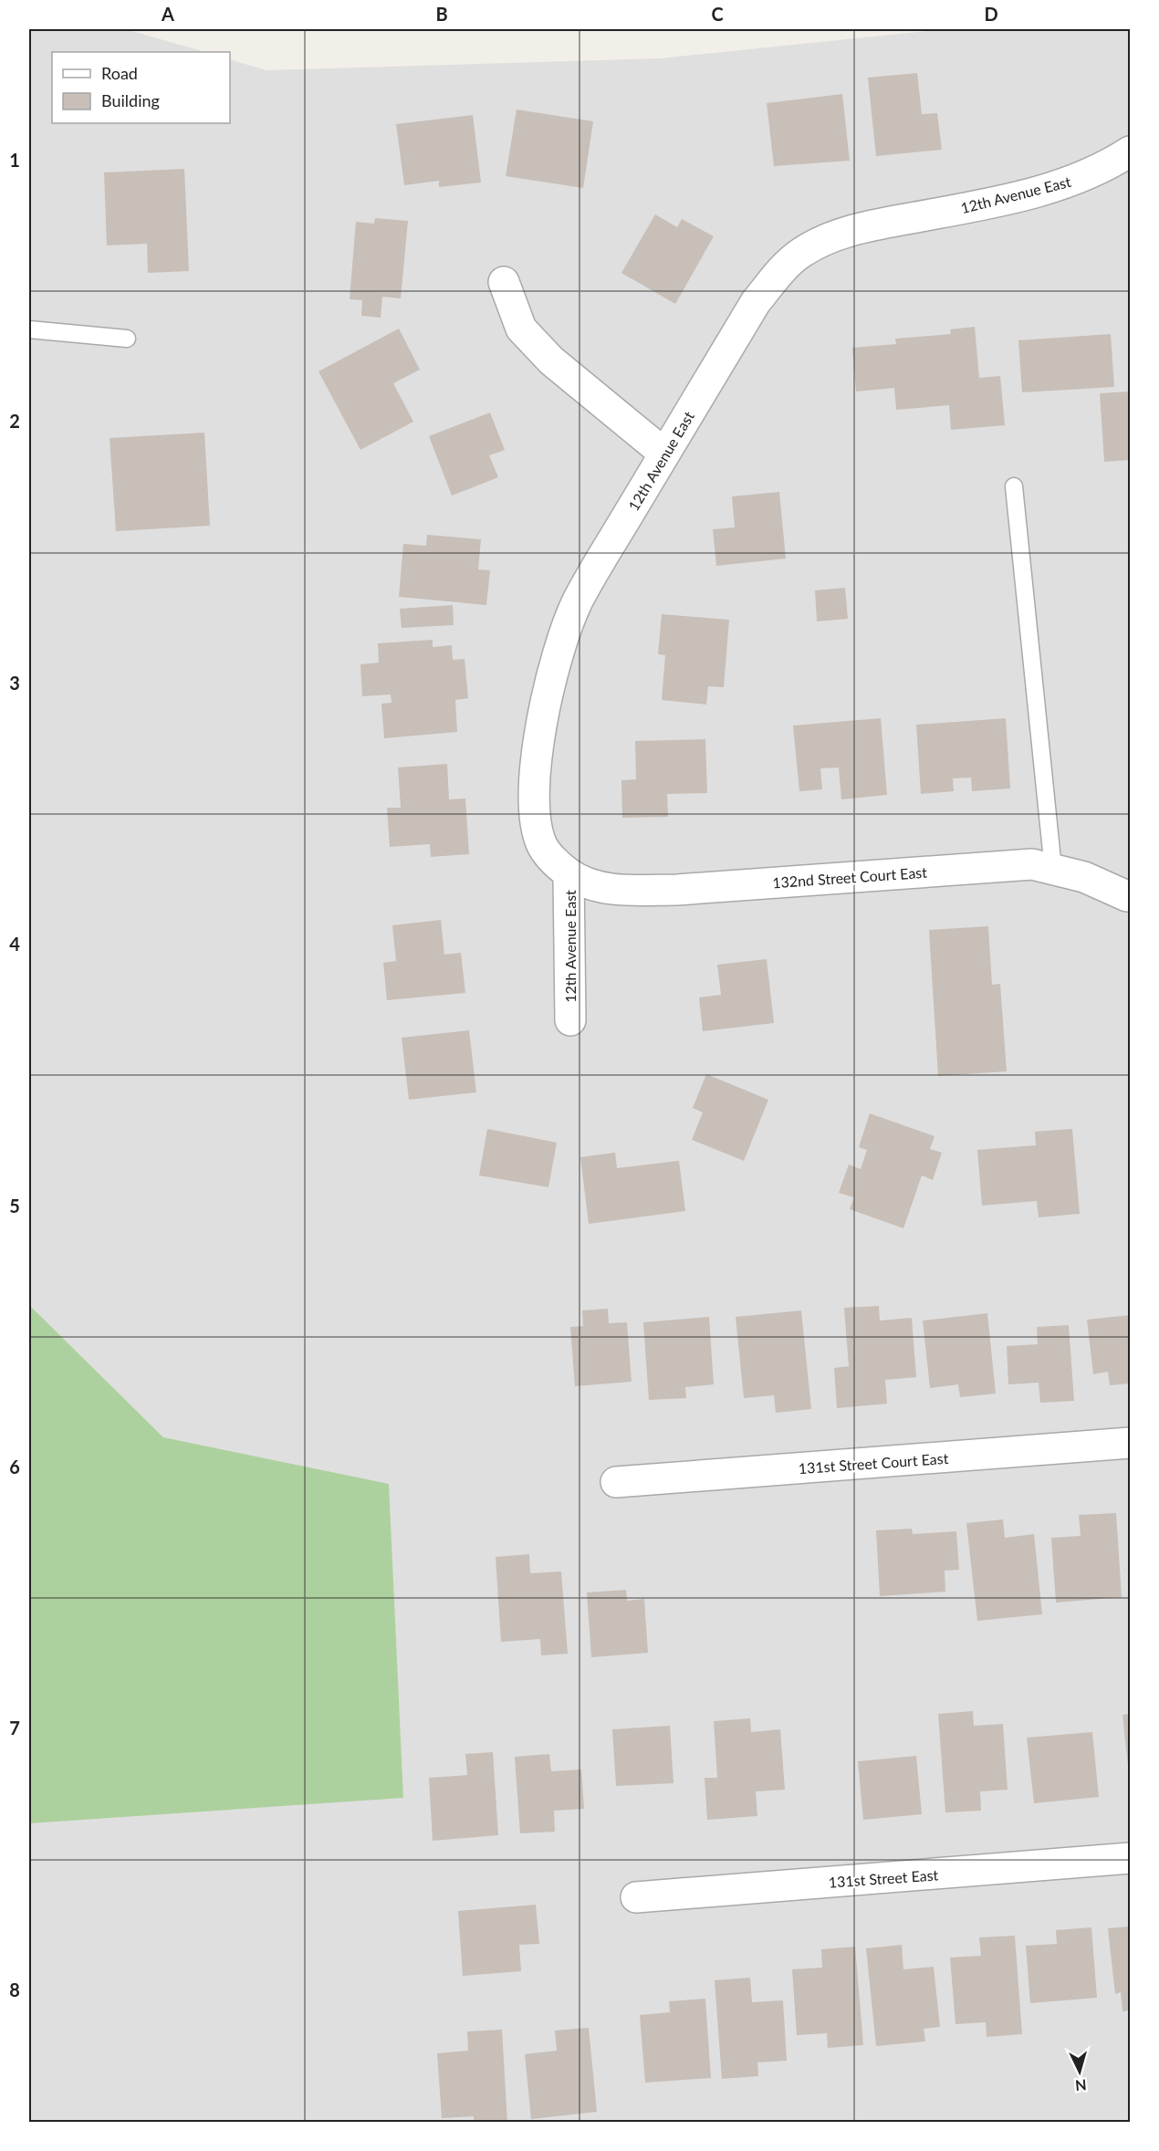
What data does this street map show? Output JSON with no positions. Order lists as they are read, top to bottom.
{
  "streets": {
    "street": [
      "12th Avenue East",
      "132nd Street Court East",
      "131st Street Court East",
      "131st Street East"
    ]
  },
  "crossings": [
    ["12th Avenue East", "132nd Street Court East"]
  ],
  "legend": ["Road", "Building"],
  "north": "bottom",
  "grid": {
    "columns": [
      "A",
      "B",
      "C",
      "D"
    ],
    "rows": [
      "1",
      "2",
      "3",
      "4",
      "5",
      "6",
      "7",
      "8"
    ]
  }
}
